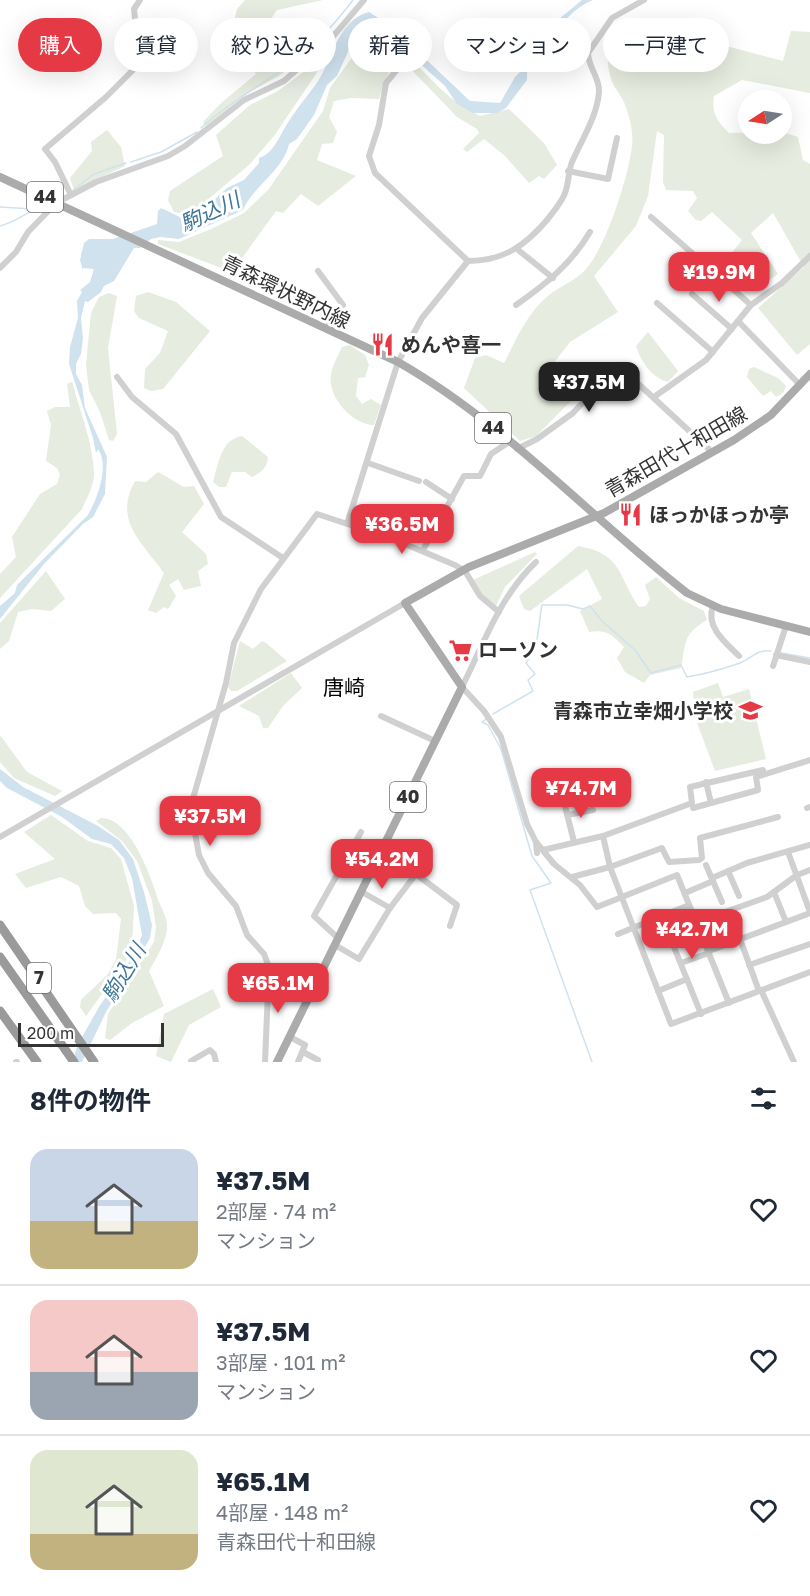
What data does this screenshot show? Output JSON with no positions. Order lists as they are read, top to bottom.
{
  "streets": {
    "highway": ["7"],
    "main road": [
      "44",
      "青森環状野内線",
      "青森田代十和田線",
      "40"
    ]
  },
  "crossings": [
    ["青森環状野内線", "青森田代十和田線"]
  ],
  "districts": ["唐崎"],
  "water": ["駒込川"],
  "places": {
    "restaurant": ["めんや喜一", "ほっかほっか亭"],
    "supermarket": ["ローソン"],
    "school or university": ["青森市立幸畑小学校"]
  },
  "scale_bar": "200 m",
  "north": "left",
  "page": {
    "chip": [
      "購入",
      "賃貸",
      "絞り込み",
      "新着",
      "マンション",
      "一戸建て"
    ],
    "price": [
      "¥19.9M",
      "¥37.5M",
      "¥36.5M",
      "¥74.7M",
      "¥37.5M",
      "¥54.2M",
      "¥42.7M",
      "¥65.1M"
    ],
    "scale": "200 m",
    "heading": "8件の物件",
    "list": [
      {
        "name": "¥37.5M",
        "note": "2部屋 · 74 m² · マンション"
      },
      {
        "name": "¥37.5M",
        "note": "3部屋 · 101 m² · マンション"
      },
      {
        "name": "¥65.1M",
        "note": "4部屋 · 148 m² · 青森田代十和田線"
      }
    ]
  }
}
